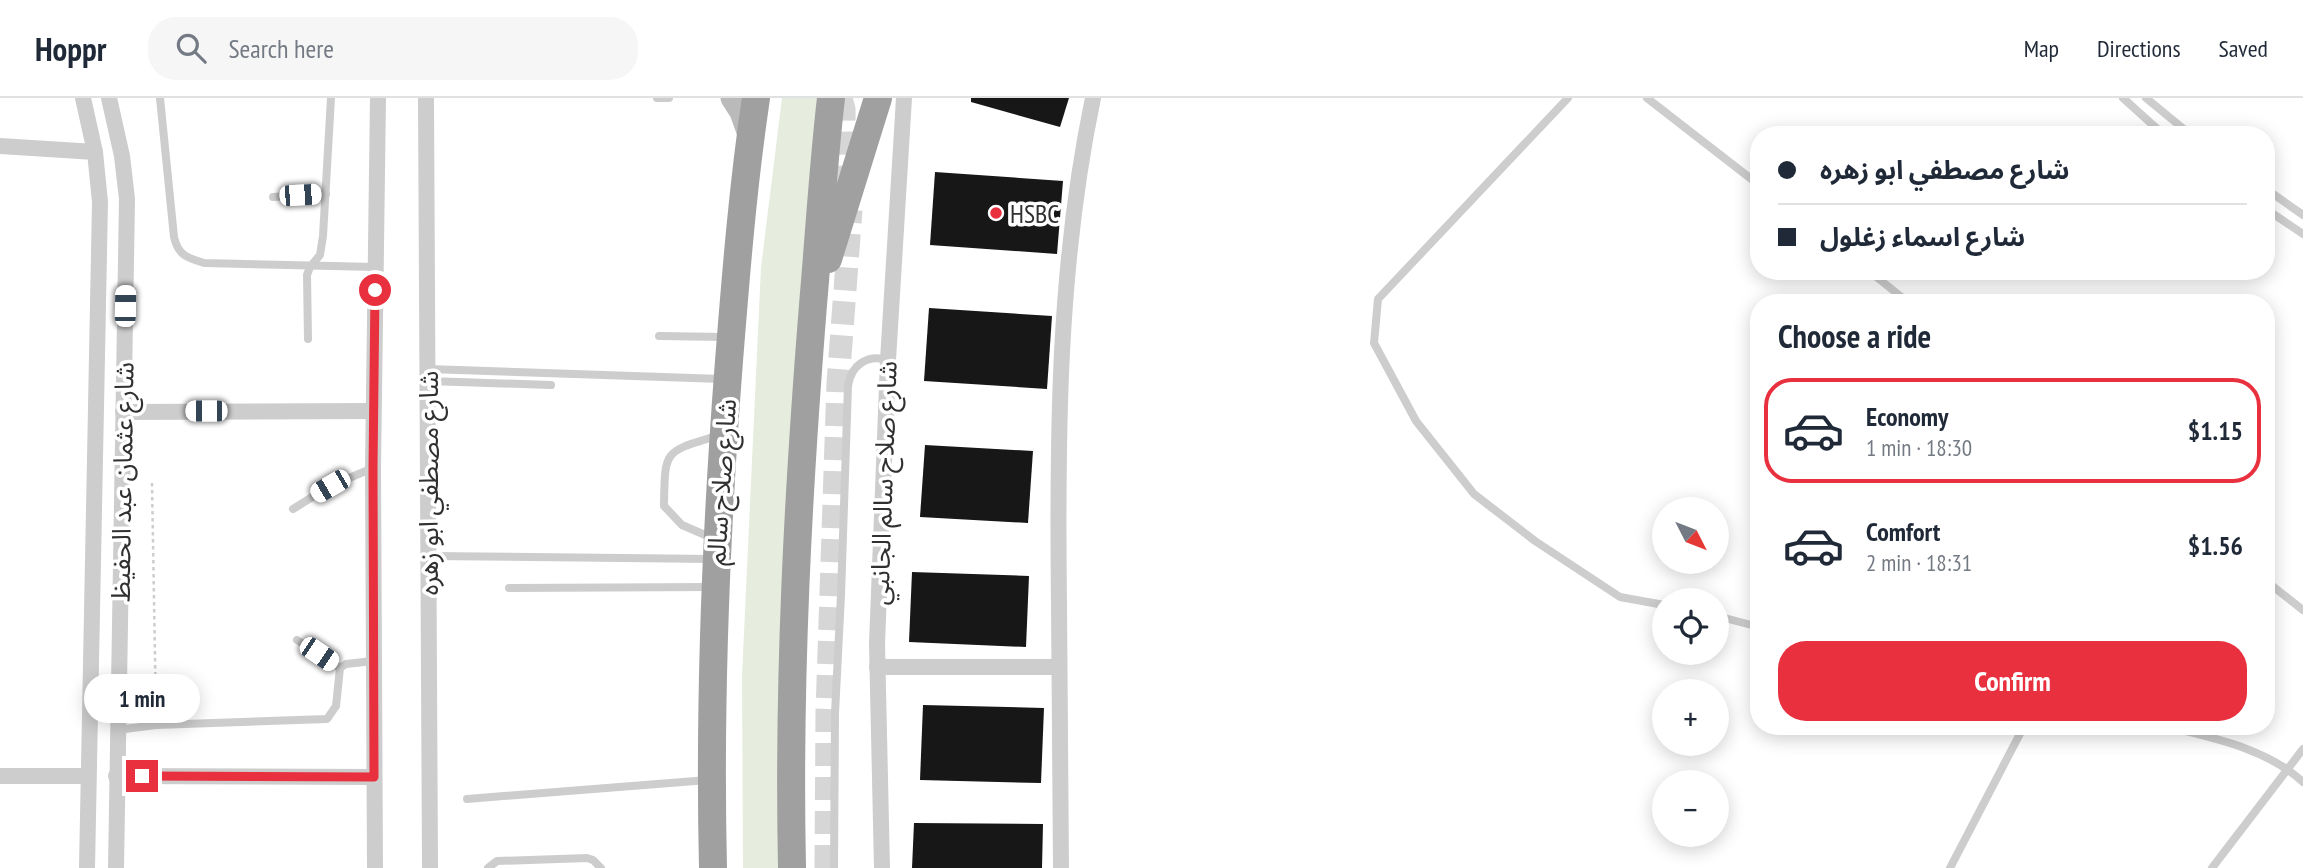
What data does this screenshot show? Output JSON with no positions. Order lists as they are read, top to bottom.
{
  "streets": {
    "highway": ["شارع صلاح سالم"],
    "street": ["شارع عثمان عبد الحفيظ", "شارع مصطفي ابو زهره", "شارع صلاح سالم الجانبي"]
  },
  "places": ["HSBC"],
  "north": "bottom right",
  "page": {
    "header": "Hoppr",
    "search": "Search here",
    "nav": ["Map", "Directions", "Saved"],
    "banner": ["شارع مصطفي ابو زهره", "شارع اسماء زغلول"],
    "heading": "Choose a ride",
    "list": [
      {
        "name": "Economy",
        "note": "1 min · 18:30",
        "value": "$1.15"
      },
      {
        "name": "Comfort",
        "note": "2 min · 18:31",
        "value": "$1.56"
      }
    ],
    "map_buttons": ["+", "−"],
    "buttons": "Confirm",
    "bubble": "1 min"
  }
}
